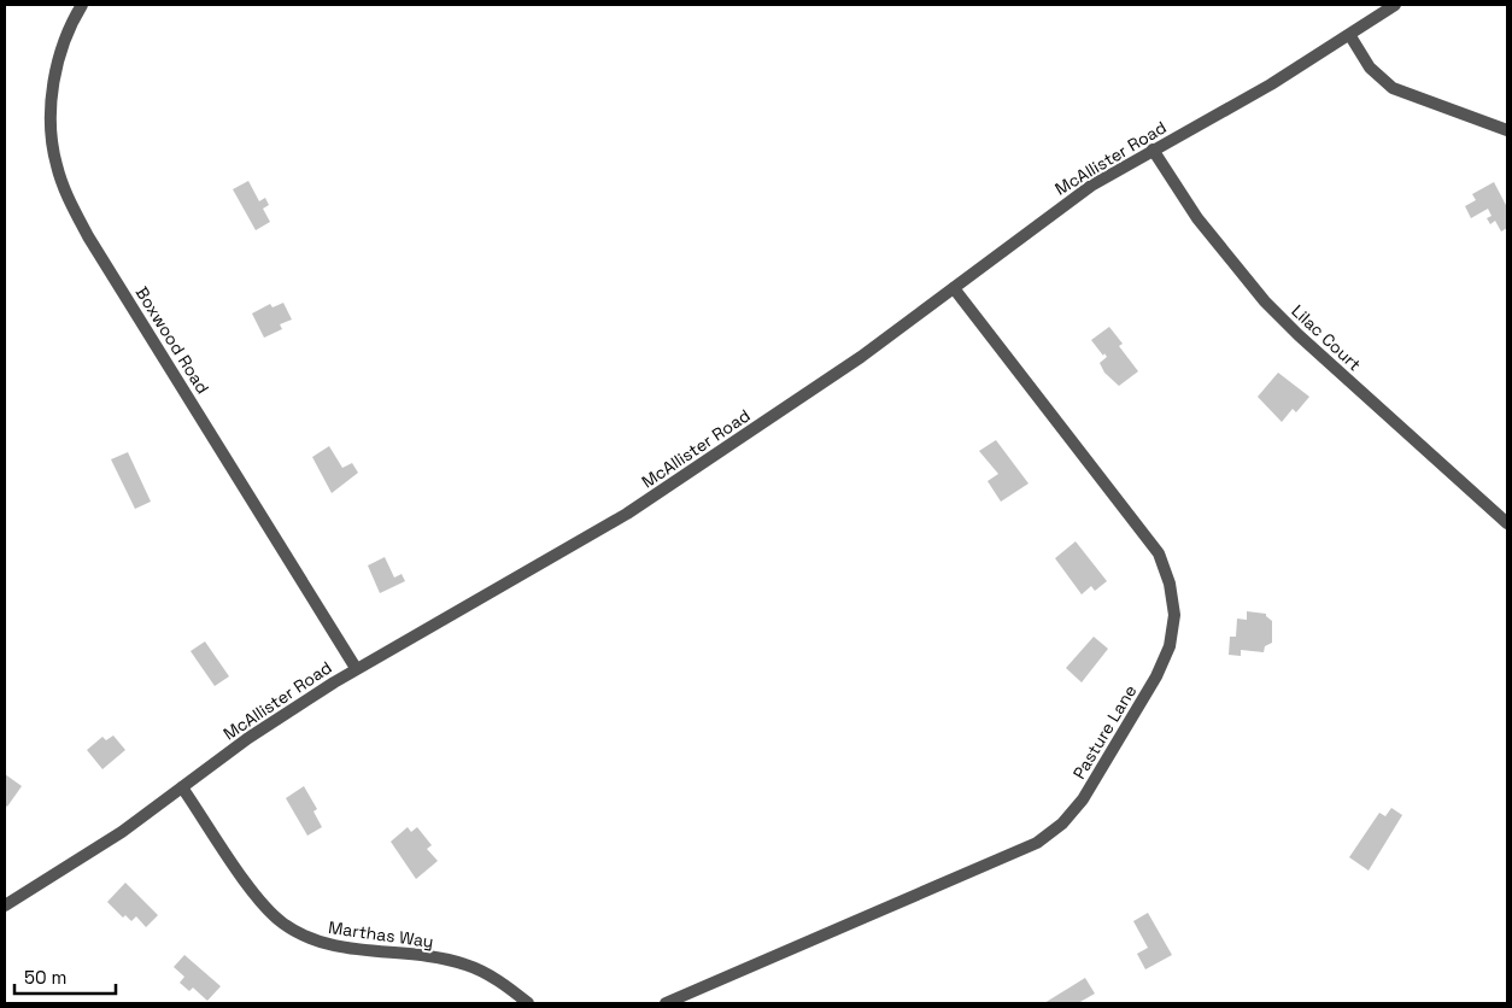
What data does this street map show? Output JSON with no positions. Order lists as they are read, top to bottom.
{
  "streets": {
    "street": [
      "McAllister Road",
      "Lilac Court",
      "Boxwood Road",
      "Pasture Lane",
      "Marthas Way"
    ]
  },
  "crossings": [
    ["McAllister Road", "Lilac Court"],
    ["McAllister Road", "Boxwood Road"],
    ["McAllister Road", "Pasture Lane"],
    ["McAllister Road", "Marthas Way"]
  ],
  "scale_bar": "50 m"
}
